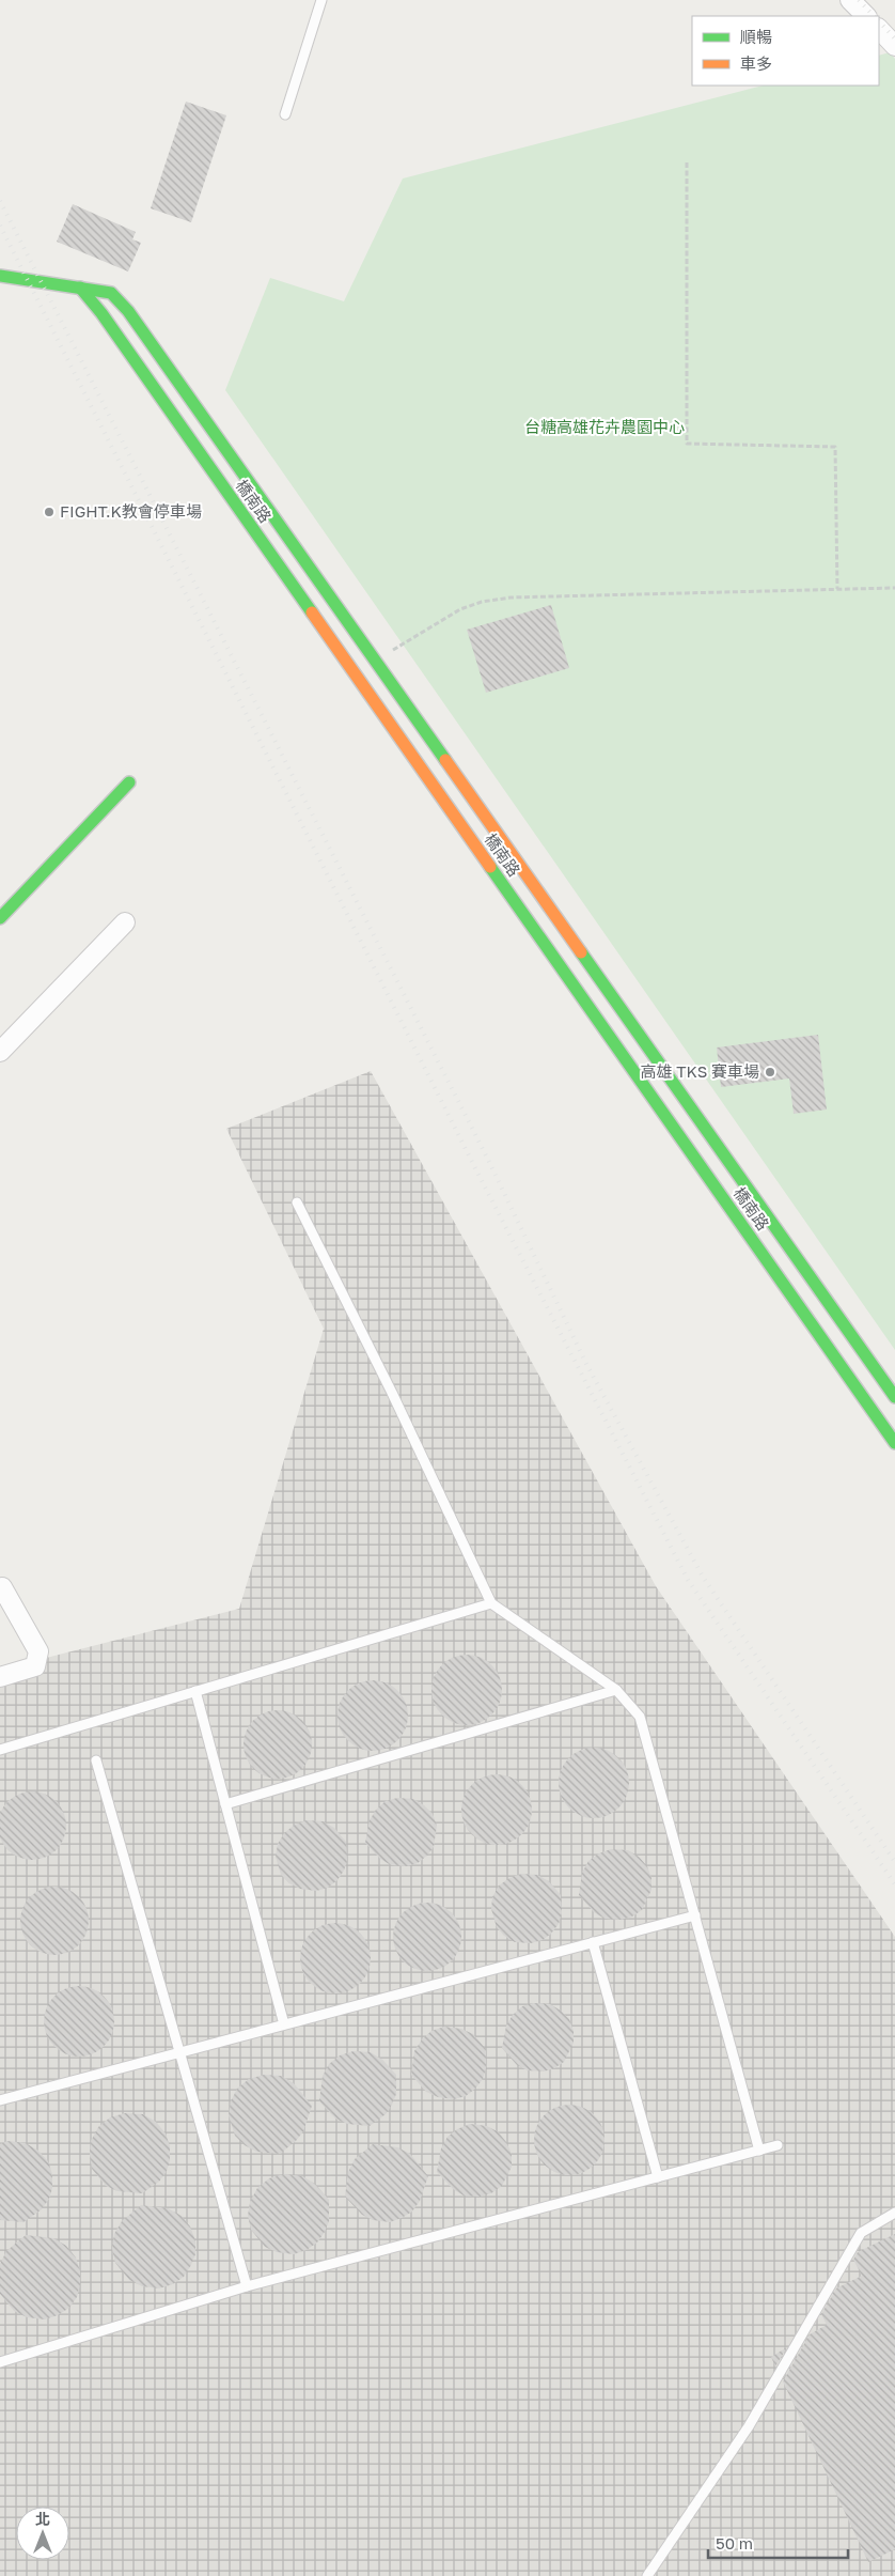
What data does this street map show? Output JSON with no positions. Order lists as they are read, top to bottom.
{
  "streets": {
    "street": ["橋南路"]
  },
  "parks": ["台糖高雄花卉農園中心"],
  "places": ["FIGHT.K教會停車場", "高雄 TKS 賽車場"],
  "legend": ["順暢", "車多"],
  "scale_bar": "50 m",
  "north": "top"
}
